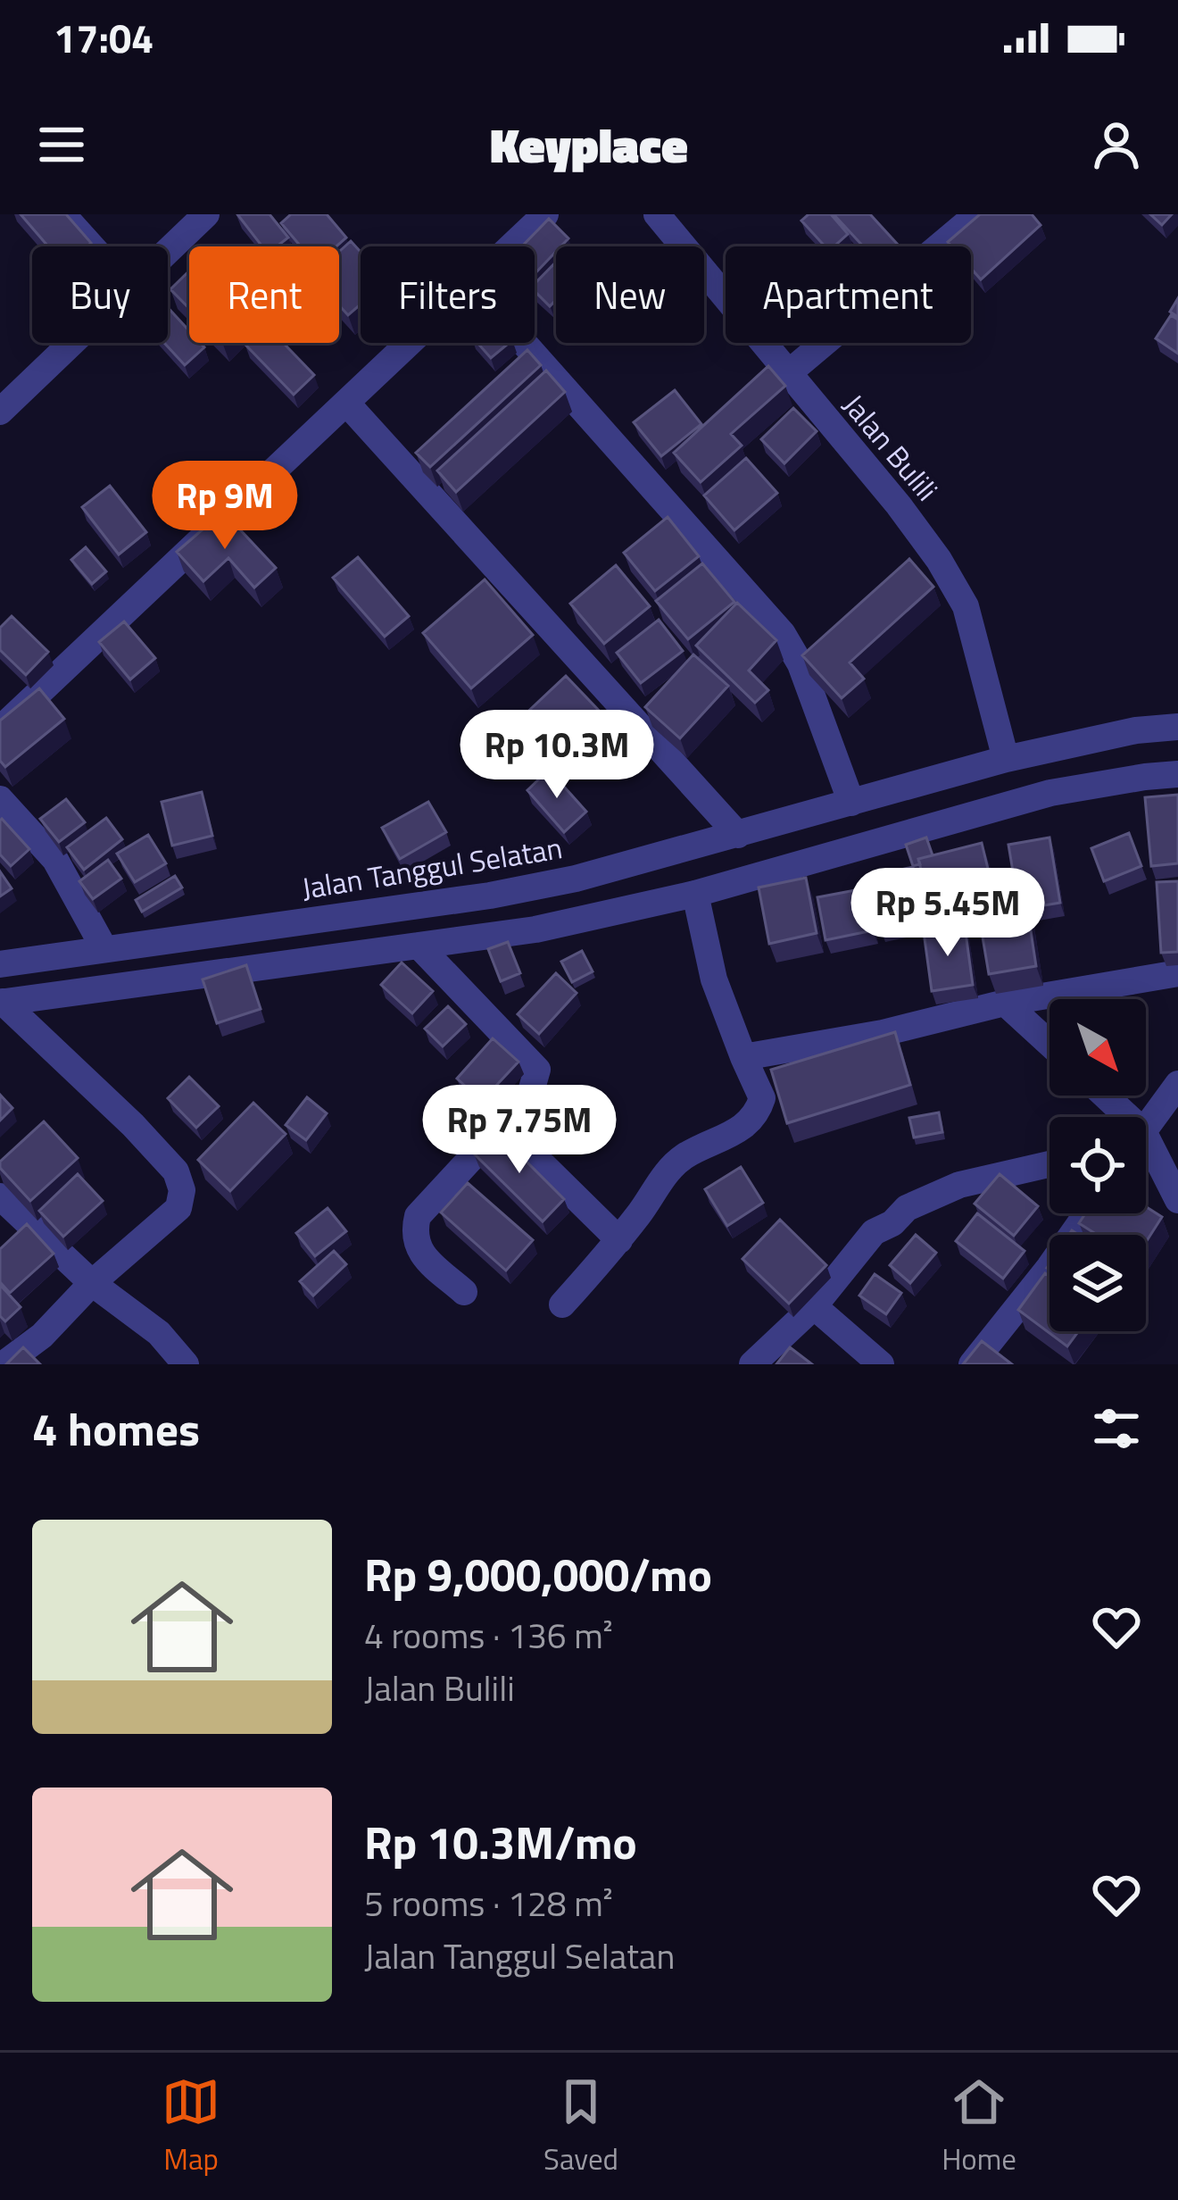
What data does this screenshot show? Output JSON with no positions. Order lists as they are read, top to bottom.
{
  "streets": {
    "street": ["Jalan Bulili", "Jalan Tanggul Selatan"]
  },
  "crossings": [
    ["Jalan Bulili", "Jalan Tanggul Selatan"]
  ],
  "north": "bottom right",
  "page": {
    "status": "17:04",
    "header": "Keyplace",
    "chip": [
      "Buy",
      "Rent",
      "Filters",
      "New",
      "Apartment"
    ],
    "price": [
      "Rp 9M",
      "Rp 10.3M",
      "Rp 5.45M",
      "Rp 7.75M"
    ],
    "heading": "4 homes",
    "list": [
      {
        "name": "Rp 9,000,000/mo",
        "note": "4 rooms · 136 m² · Jalan Bulili"
      },
      {
        "name": "Rp 10.3M/mo",
        "note": "5 rooms · 128 m² · Jalan Tanggul Selatan"
      }
    ],
    "tabs": ["Map", "Saved", "Home"]
  }
}
